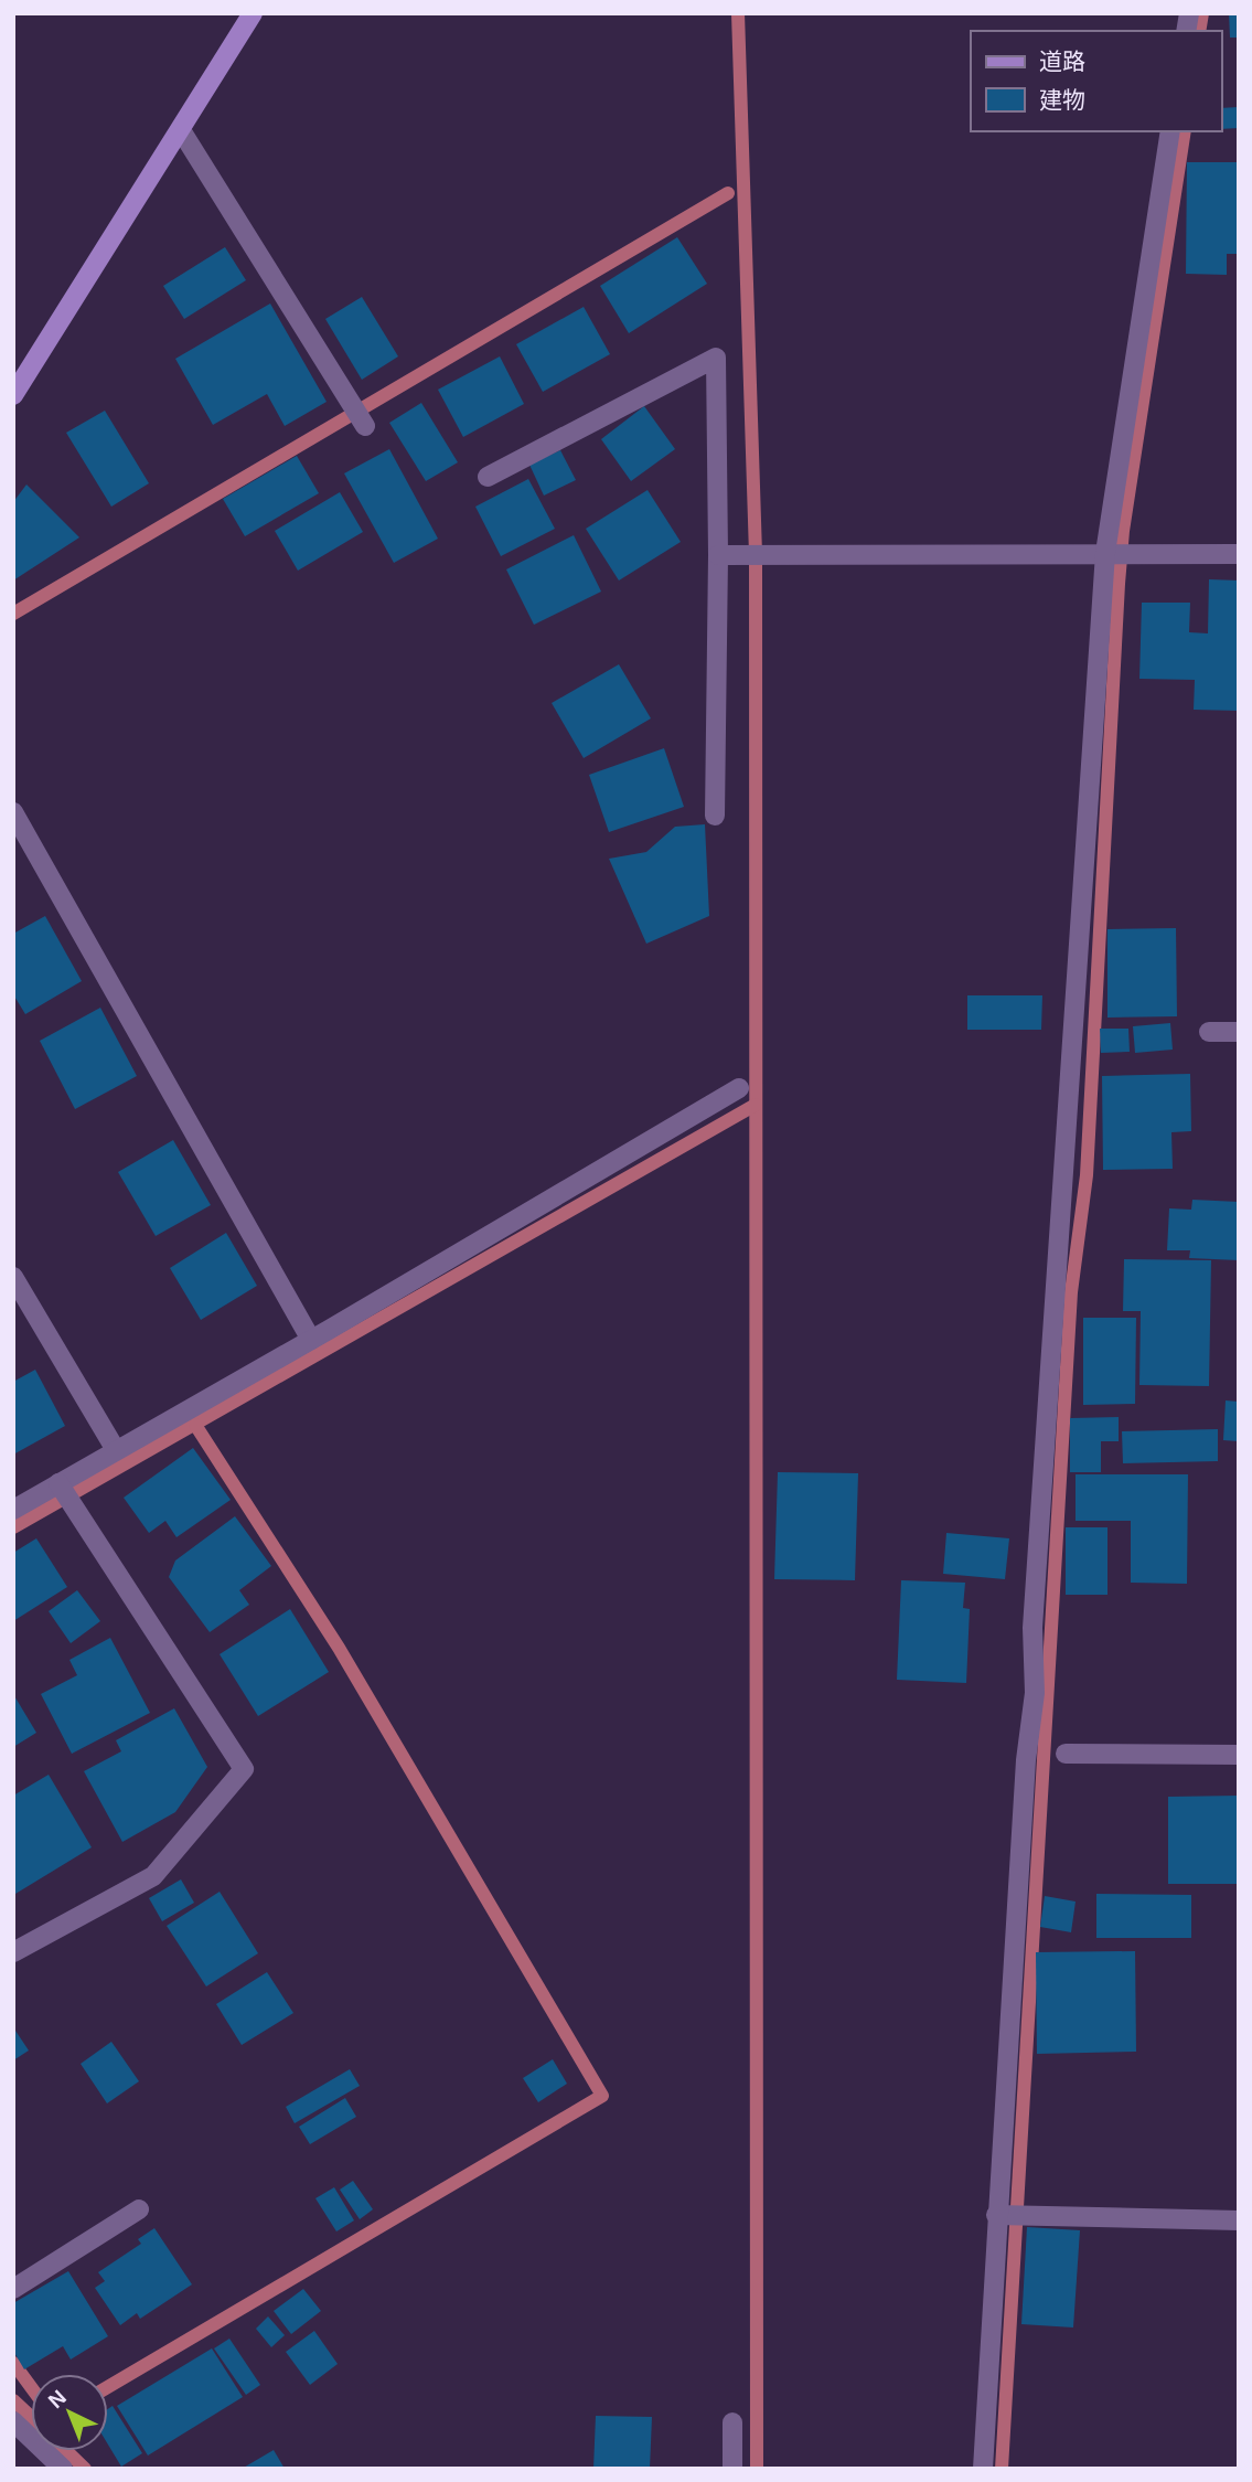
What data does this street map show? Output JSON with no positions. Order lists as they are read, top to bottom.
{
  "legend": ["道路", "建物"],
  "north": "top left"
}
